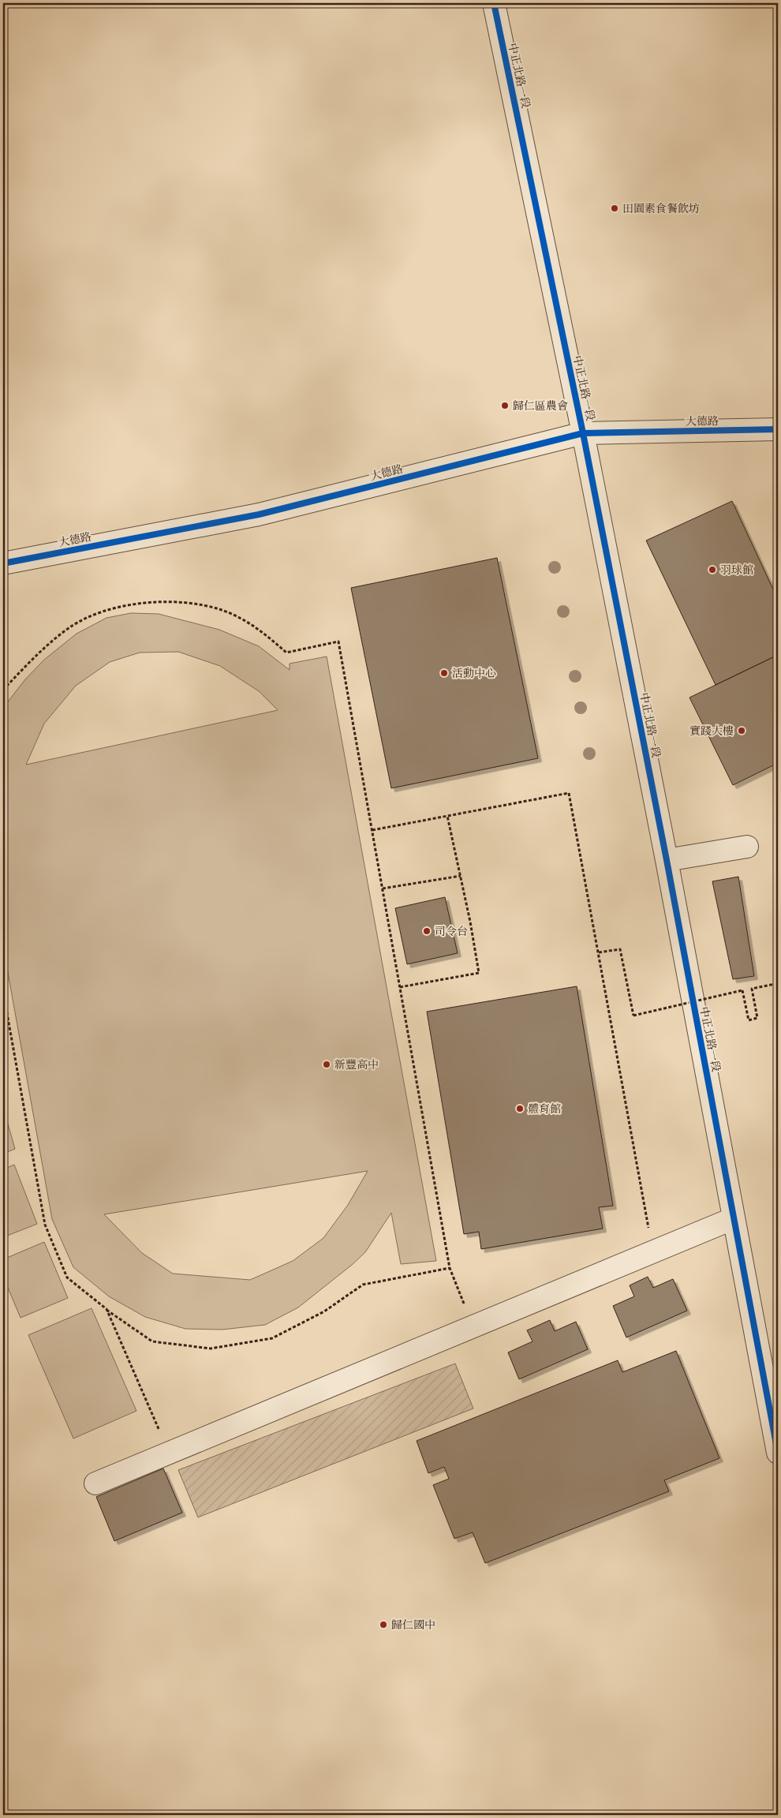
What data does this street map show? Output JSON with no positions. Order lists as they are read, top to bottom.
{
  "streets": {
    "street": ["中正北路一段", "大德路"]
  },
  "crossings": [
    ["中正北路一段", "大德路"]
  ],
  "places": [
    "田園素食餐飲坊",
    "歸仁區農會",
    "羽球館",
    "活動中心",
    "實踐大樓",
    "司令台",
    "新豐高中",
    "體育館",
    "歸仁國中"
  ]
}
